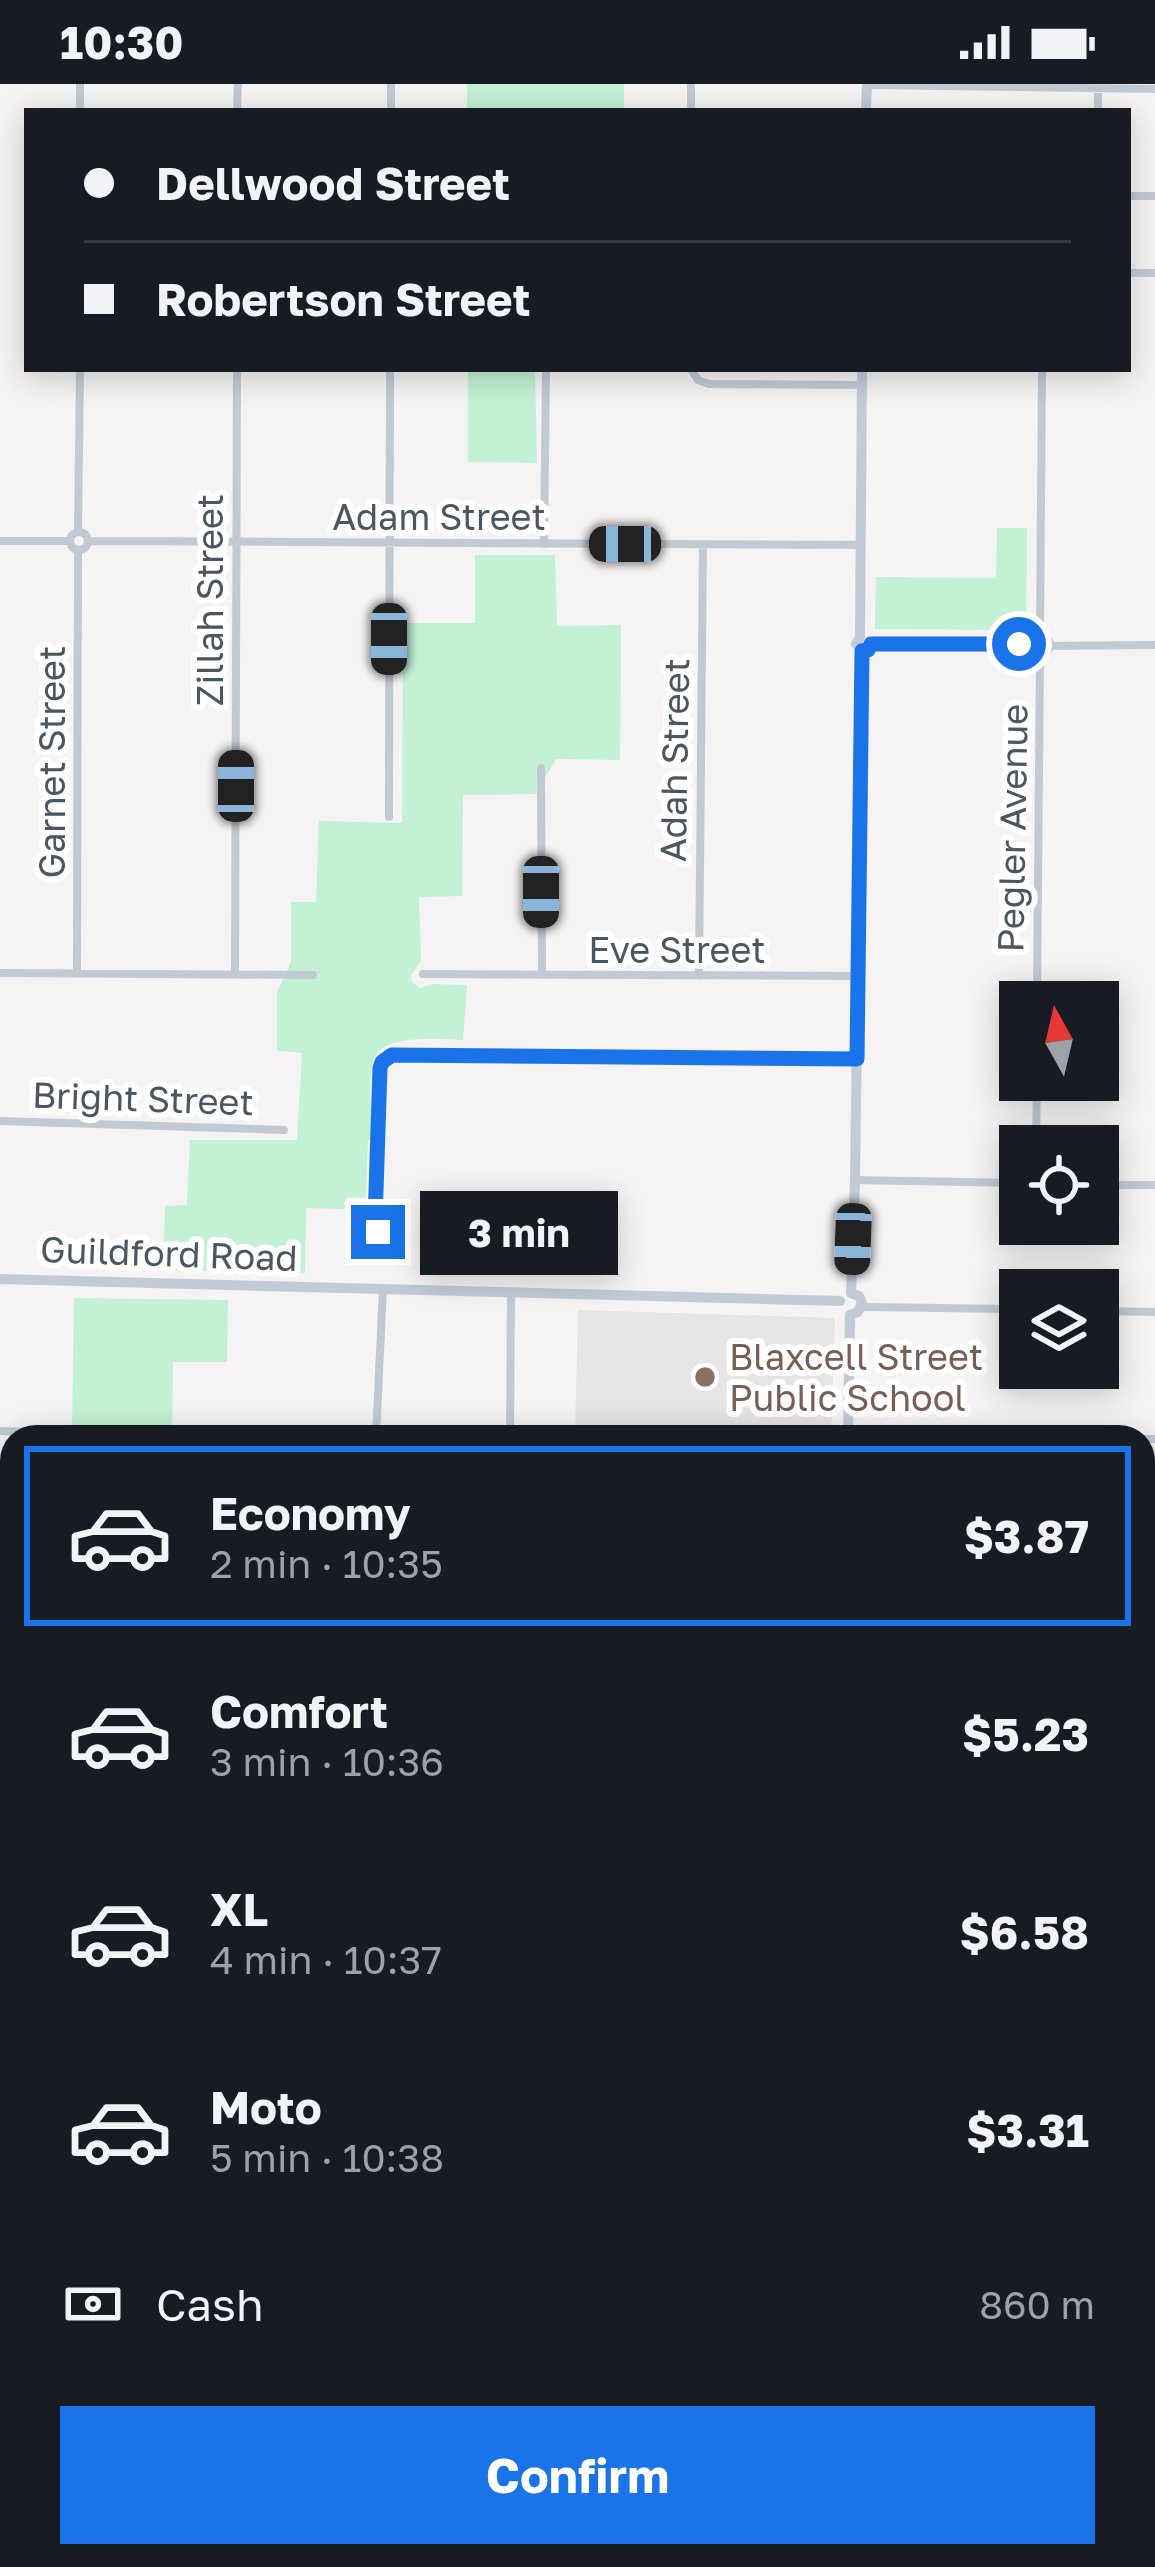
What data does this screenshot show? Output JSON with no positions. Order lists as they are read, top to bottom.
{
  "streets": {
    "street": [
      "Adam Street",
      "Zillah Street",
      "Adah Street",
      "Garnet Street",
      "Pegler Avenue",
      "Eve Street",
      "Bright Street",
      "Guildford Road"
    ]
  },
  "crossings": [
    ["Adam Street", "Zillah Street"],
    ["Adam Street", "Adah Street"],
    ["Adam Street", "Garnet Street"],
    ["Adah Street", "Eve Street"]
  ],
  "places": ["Blaxcell Street Public School"],
  "north": "top",
  "page": {
    "status": "10:30",
    "banner": ["Dellwood Street", "Robertson Street"],
    "bubble": "3 min",
    "list": [
      {
        "name": "Economy",
        "note": "2 min · 10:35",
        "value": "$3.87"
      },
      {
        "name": "Comfort",
        "note": "3 min · 10:36",
        "value": "$5.23"
      },
      {
        "name": "XL",
        "note": "4 min · 10:37",
        "value": "$6.58"
      },
      {
        "name": "Moto",
        "note": "5 min · 10:38",
        "value": "$3.31"
      }
    ],
    "pay": ["Cash", "860 m"],
    "buttons": "Confirm"
  }
}
